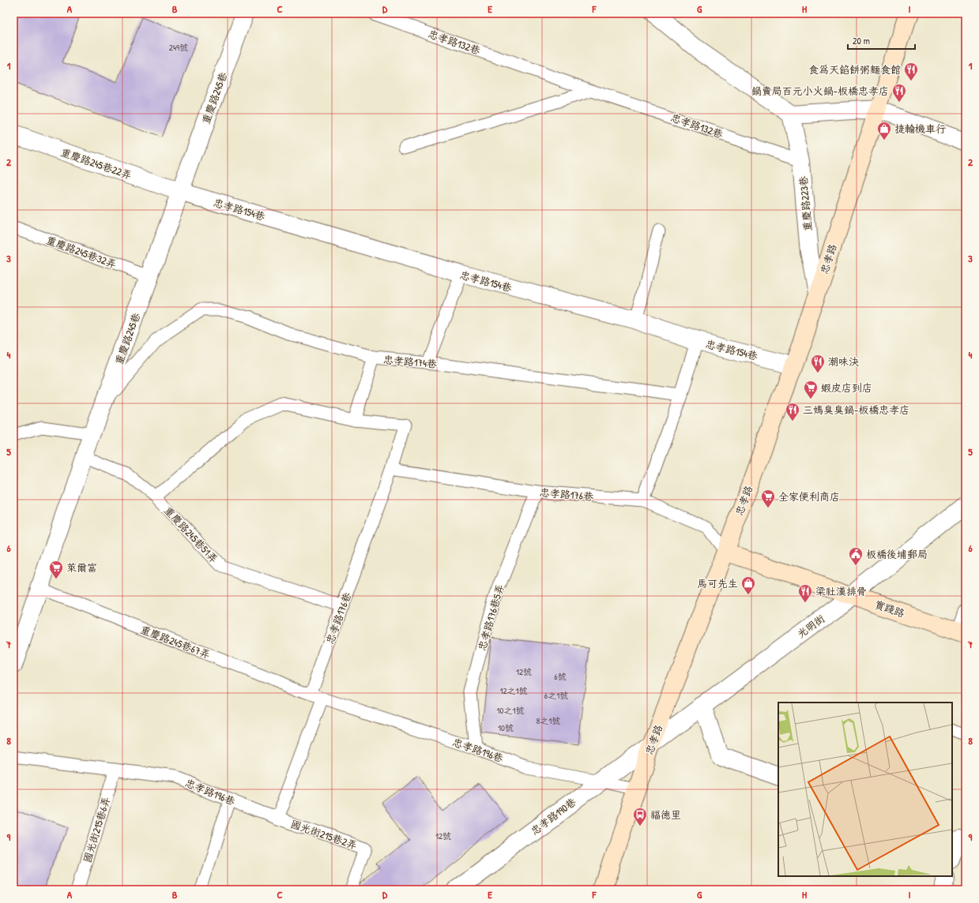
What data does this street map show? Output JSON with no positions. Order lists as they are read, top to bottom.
{
  "streets": {
    "street": [
      "重慶路245巷",
      "重慶路245巷22弄",
      "重慶路223巷",
      "忠孝路154巷",
      "忠孝路",
      "實踐路",
      "光明街",
      "忠孝路190巷"
    ],
    "lane": [
      "忠孝路132巷",
      "重慶路245巷32弄",
      "忠孝路174巷",
      "忠孝路176巷",
      "重慶路245巷51弄",
      "忠孝路176巷5弄",
      "重慶路245巷67弄",
      "忠孝路196巷",
      "國光街215巷6弄",
      "國光街215巷2弄"
    ]
  },
  "crossings": [
    ["忠孝路132巷", "重慶路223巷"],
    ["重慶路245巷", "重慶路245巷22弄"],
    ["重慶路245巷", "忠孝路154巷"],
    ["重慶路245巷", "重慶路245巷32弄"],
    ["重慶路245巷", "忠孝路174巷"],
    ["重慶路245巷", "重慶路245巷51弄"],
    ["重慶路245巷", "重慶路245巷67弄"],
    ["重慶路245巷22弄", "忠孝路154巷"],
    ["重慶路223巷", "忠孝路"],
    ["忠孝路154巷", "忠孝路"],
    ["忠孝路", "忠孝路176巷"],
    ["忠孝路", "實踐路"],
    ["忠孝路", "光明街"],
    ["忠孝路", "忠孝路196巷"],
    ["忠孝路", "忠孝路190巷"],
    ["忠孝路176巷", "重慶路245巷51弄"],
    ["忠孝路176巷", "實踐路"],
    ["忠孝路176巷", "忠孝路176巷5弄"],
    ["忠孝路176巷", "重慶路245巷67弄"],
    ["忠孝路176巷", "忠孝路196巷"],
    ["實踐路", "光明街"],
    ["忠孝路176巷5弄", "忠孝路196巷"],
    ["光明街", "忠孝路190巷"],
    ["重慶路245巷67弄", "忠孝路196巷"],
    ["忠孝路196巷", "忠孝路190巷"],
    ["忠孝路196巷", "國光街215巷6弄"],
    ["忠孝路196巷", "國光街215巷2弄"]
  ],
  "places": {
    "restaurant": [
      "食為天餡餅粥麵食館",
      "鍋賣局百元小火鍋-板橋忠孝店",
      "潮味決",
      "三媽臭臭鍋-板橋忠孝店",
      "梁社漢排骨"
    ],
    "shop": ["捷輪機車行", "馬可先生"],
    "supermarket": ["蝦皮店到店", "全家便利商店", "萊爾富"],
    "public building": ["板橋後埔郵局"],
    "bus stop": ["福德里"]
  },
  "house_numbers": [
    "249號",
    "12號",
    "6號",
    "12之1號",
    "6之1號",
    "10之1號",
    "8之1號",
    "10號",
    "12號"
  ],
  "scale_bar": "20 m",
  "grid": {
    "columns": [
      "A",
      "B",
      "C",
      "D",
      "E",
      "F",
      "G",
      "H",
      "I"
    ],
    "rows": [
      "1",
      "2",
      "3",
      "4",
      "5",
      "6",
      "7",
      "8",
      "9"
    ]
  }
}
